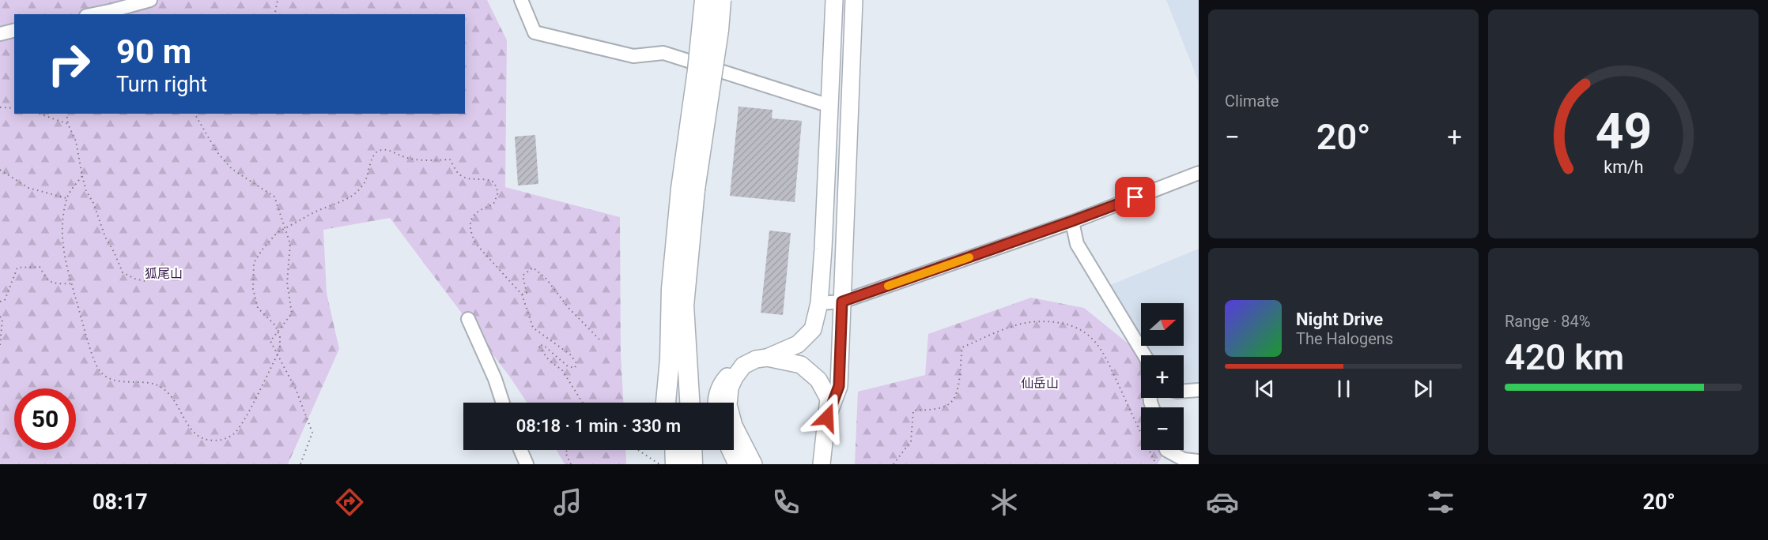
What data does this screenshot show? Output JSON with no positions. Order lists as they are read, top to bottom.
{
  "parks": ["狐尾山", "仙岳山"],
  "north": "right",
  "page": {
    "tile": [
      "Climate",
      ["Range · 84%", "420 km"]
    ],
    "turn": ["90 m", "Turn right"],
    "heat": ["−", "20°", "+"],
    "song": ["Night Drive", "The Halogens"],
    "map_buttons": ["+", "−"],
    "limit": "50",
    "trip": "08:18 · 1 min · 330 m",
    "tabs": ["08:17", "20°"],
    "gauge": ["49", "km/h"]
  }
}
